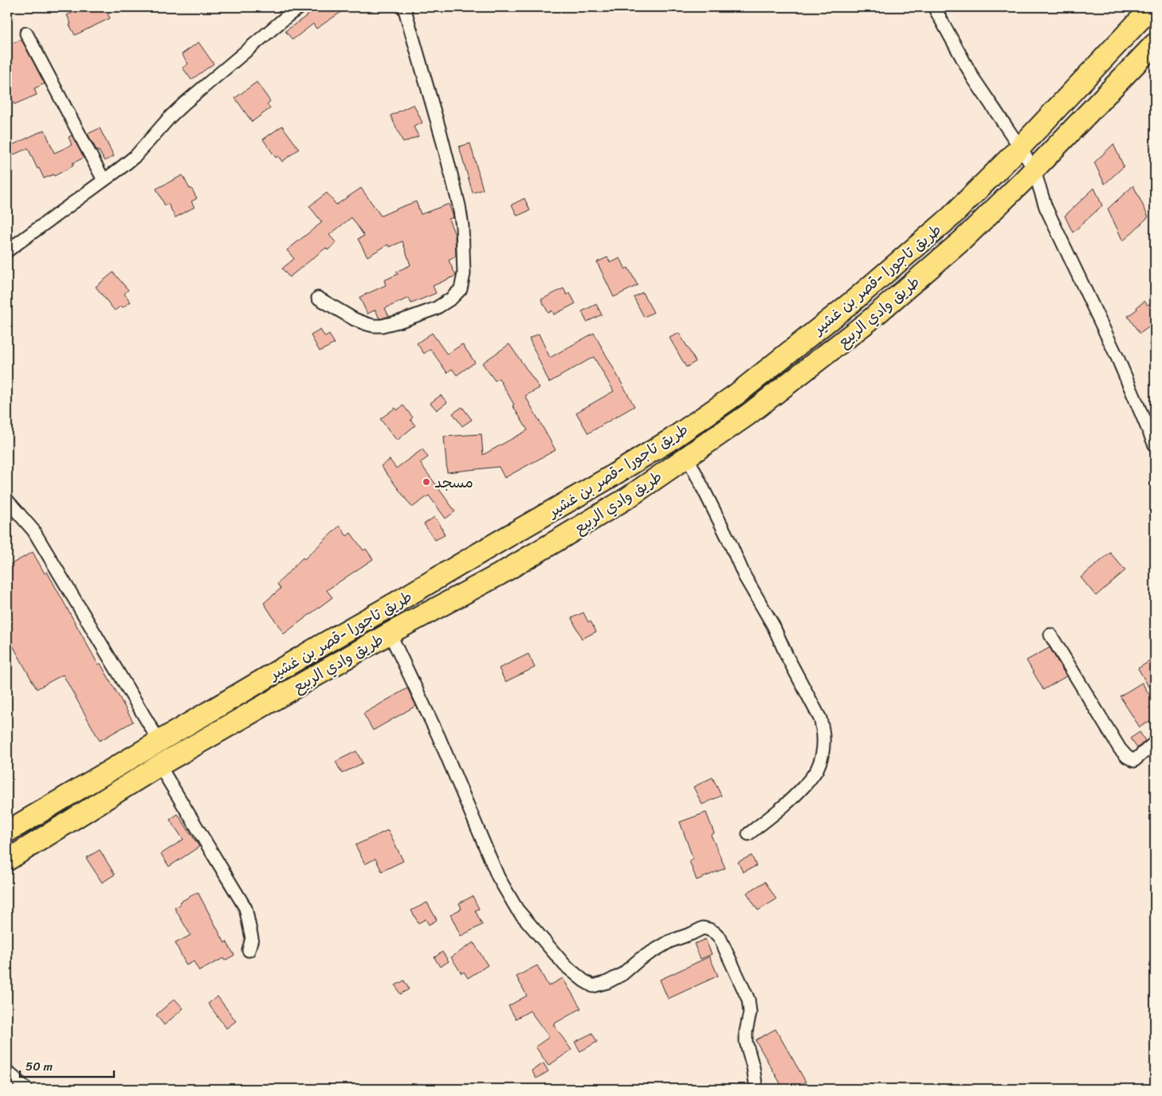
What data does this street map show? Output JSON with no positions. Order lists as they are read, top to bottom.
{
  "streets": {
    "highway": ["طريق تاجورا -قصر بن غشير", "طريق وادي الربيع"]
  },
  "places": ["مسجد"],
  "scale_bar": "50 m"
}
